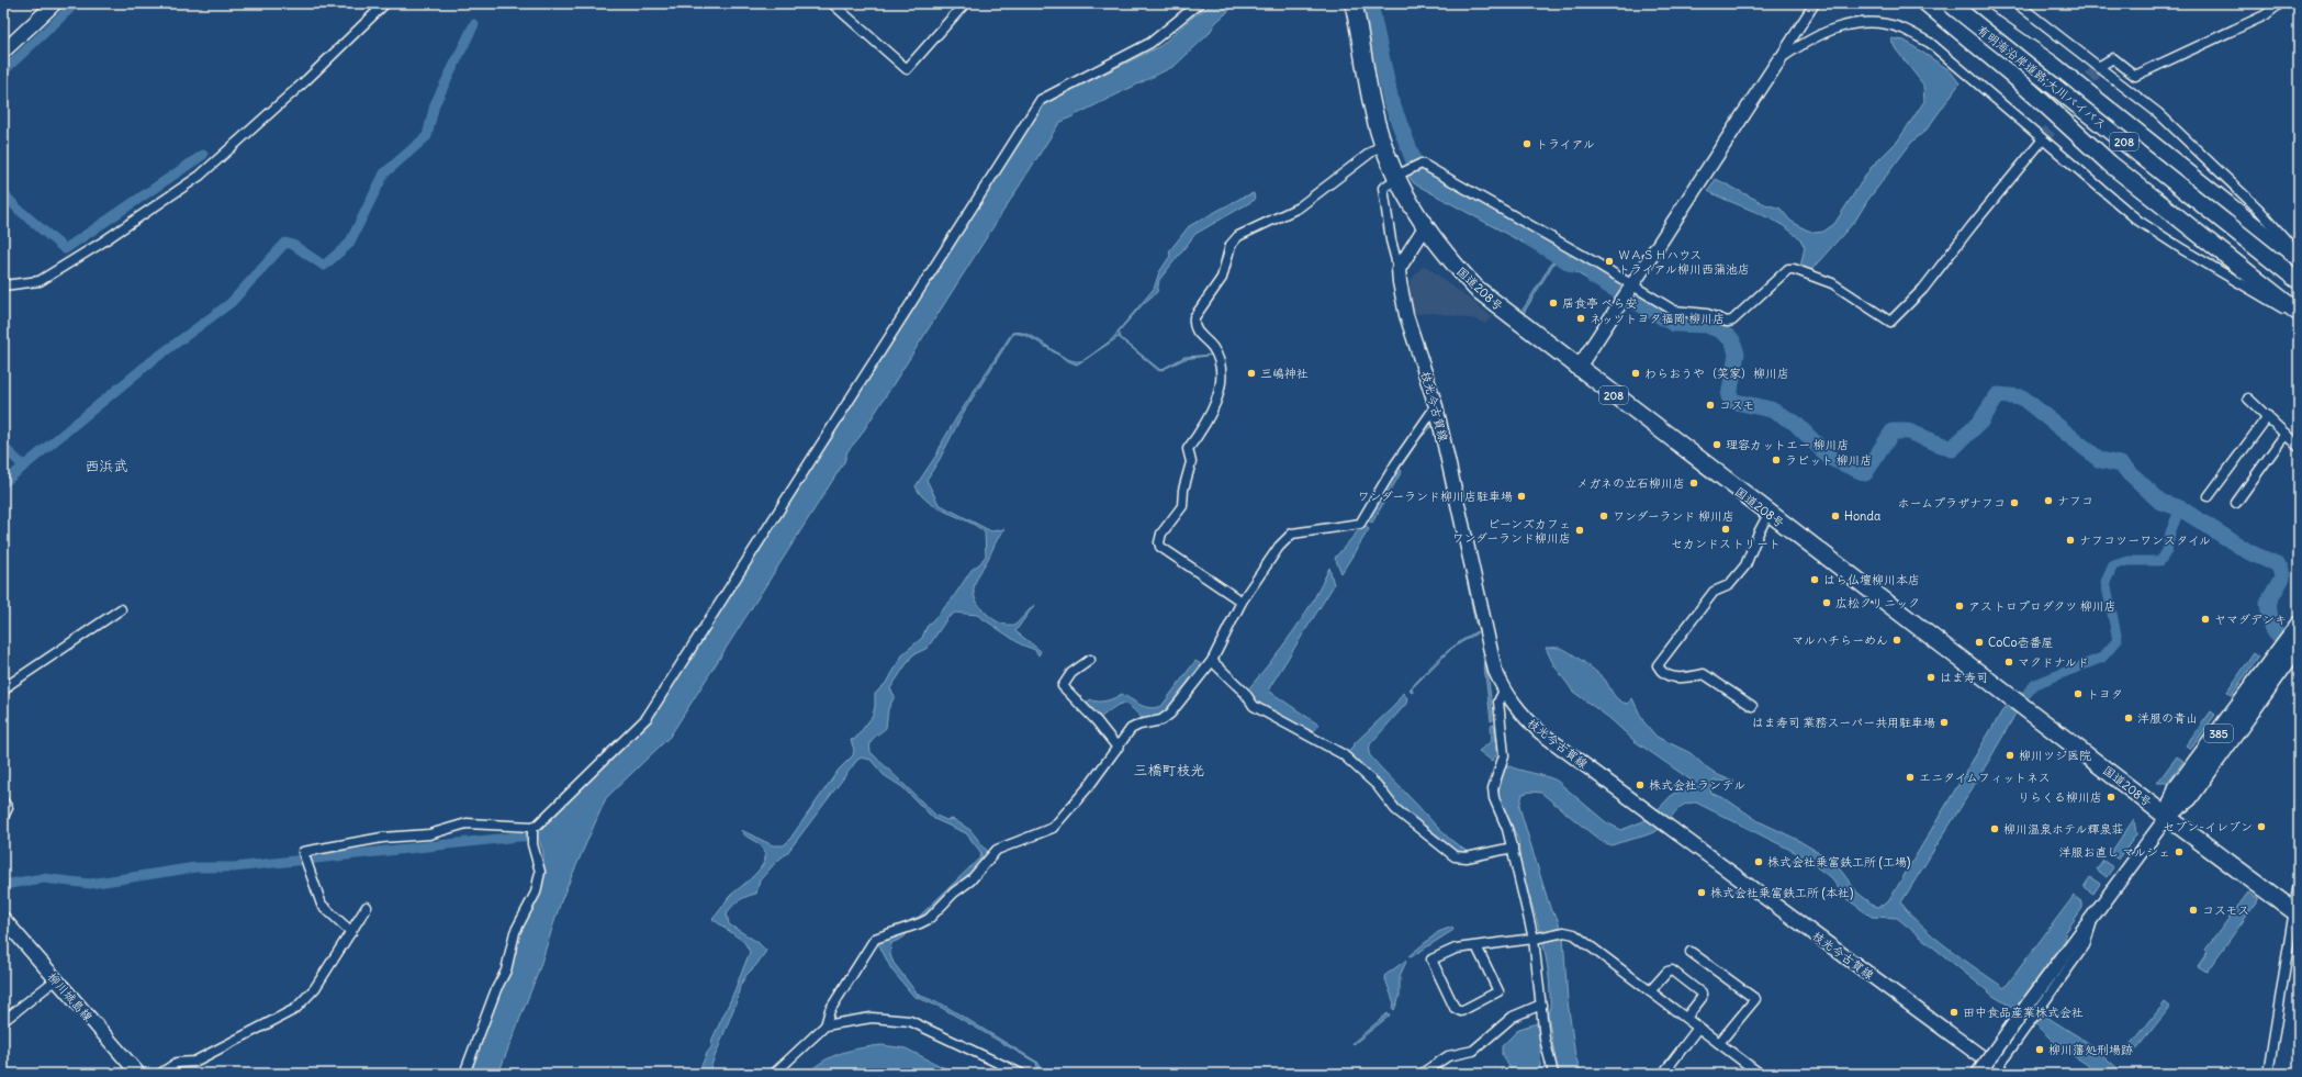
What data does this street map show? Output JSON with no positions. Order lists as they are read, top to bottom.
{
  "streets": {
    "highway": [
      "有明海沿岸道路;大川バイパス",
      "208",
      "国道208号",
      "385"
    ],
    "main road": ["枝光今古賀線", "柳川城島線"]
  },
  "crossings": [
    ["国道208号", "385"]
  ],
  "districts": ["西浜武", "三橋町枝光"],
  "places": [
    "トライアル",
    "ＷＡＳＨハウス トライアル柳川西蒲池店",
    "居食亭 べら安",
    "ネッツトヨタ福岡 柳川店",
    "三嶋神社",
    "わらおうや（笑家）柳川店",
    "コスモ",
    "理容カットエー 柳川店",
    "ラビット 柳川店",
    "メガネの立石柳川店",
    "ワンダーランド柳川店駐車場",
    "ナフコ",
    "ホームプラザナフコ",
    "ワンダーランド 柳川店",
    "Honda",
    "セカンドストリート",
    "ビーンズカフェ ワンダーランド柳川店",
    "ナフコツーワンスタイル",
    "はら仏壇柳川本店",
    "広松クリニック",
    "アストロプロダクツ 柳川店",
    "ヤマダデンキ",
    "マルハチらーめん",
    "CoCo壱番屋",
    "マクドナルド",
    "はま寿司",
    "トヨタ",
    "洋服の青山",
    "はま寿司 業務スーパー共用駐車場",
    "柳川ツジ医院",
    "エニタイムフィットネス",
    "株式会社ランテル",
    "りらくる柳川店",
    "セブン-イレブン",
    "柳川温泉ホテル輝泉荘",
    "洋服お直し マルシェ",
    "株式会社乗富鉄工所 (工場)",
    "株式会社乗富鉄工所 (本社)",
    "コスモス",
    "田中食品産業株式会社",
    "柳川藩処刑場跡"
  ]
}
